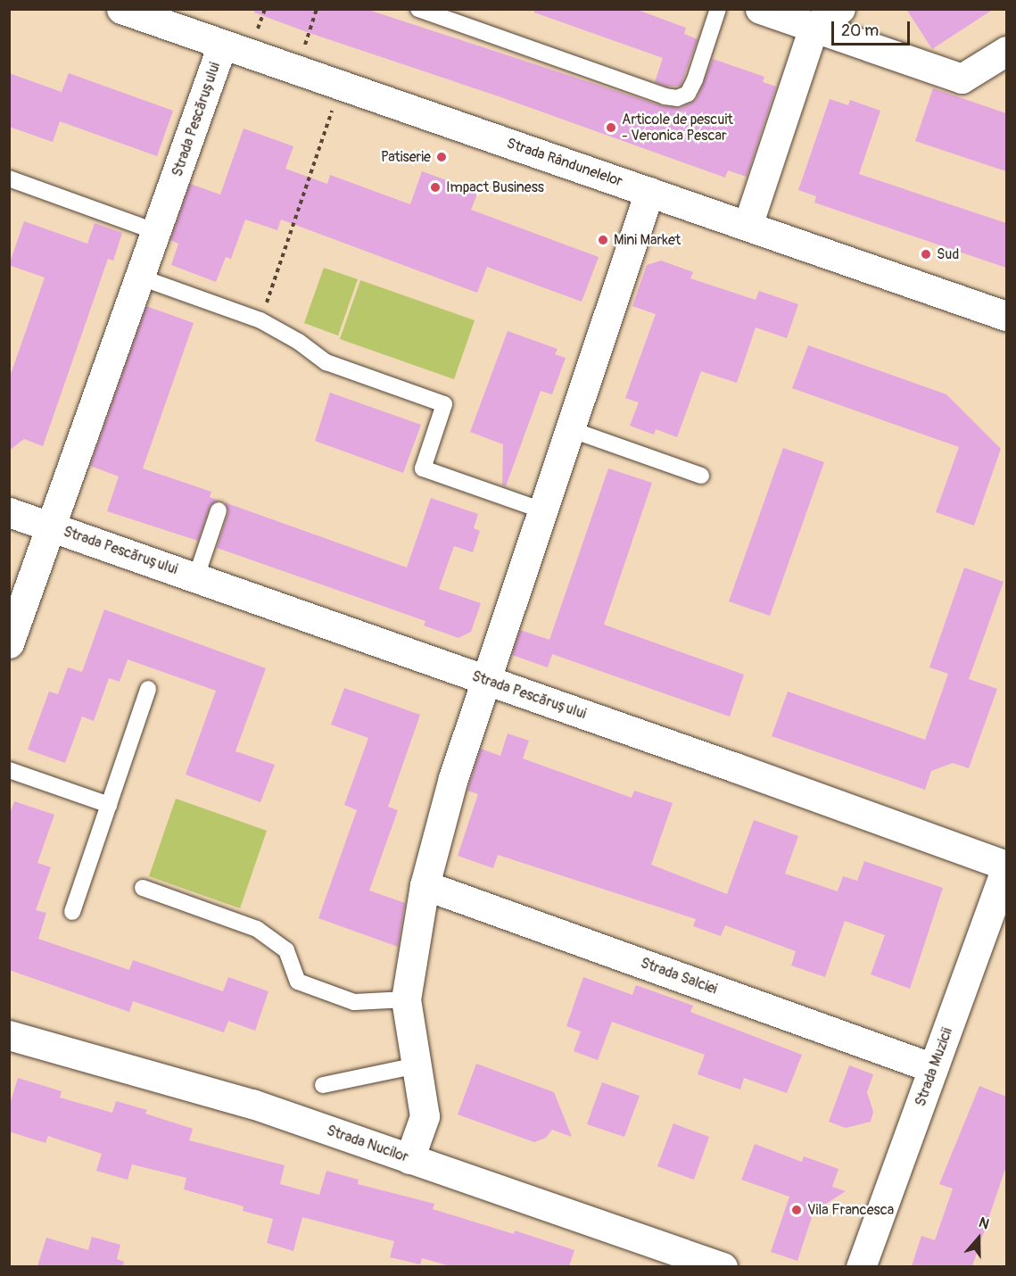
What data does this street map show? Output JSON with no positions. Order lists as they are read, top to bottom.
{
  "streets": {
    "street": [
      "Strada Pescărușului",
      "Strada Rândunelelor",
      "Strada Salciei",
      "Strada Muzicii",
      "Strada Nucilor"
    ]
  },
  "crossings": [
    ["Strada Pescărușului", "Strada Rândunelelor"],
    ["Strada Pescărușului", "Strada Muzicii"],
    ["Strada Salciei", "Strada Muzicii"]
  ],
  "places": [
    "Articole de pescuit - Veronica Pescar",
    "Patiserie",
    "Impact Business",
    "Mini Market",
    "Sud",
    "Vila Francesca"
  ],
  "scale_bar": "20 m",
  "north": "top"
}
